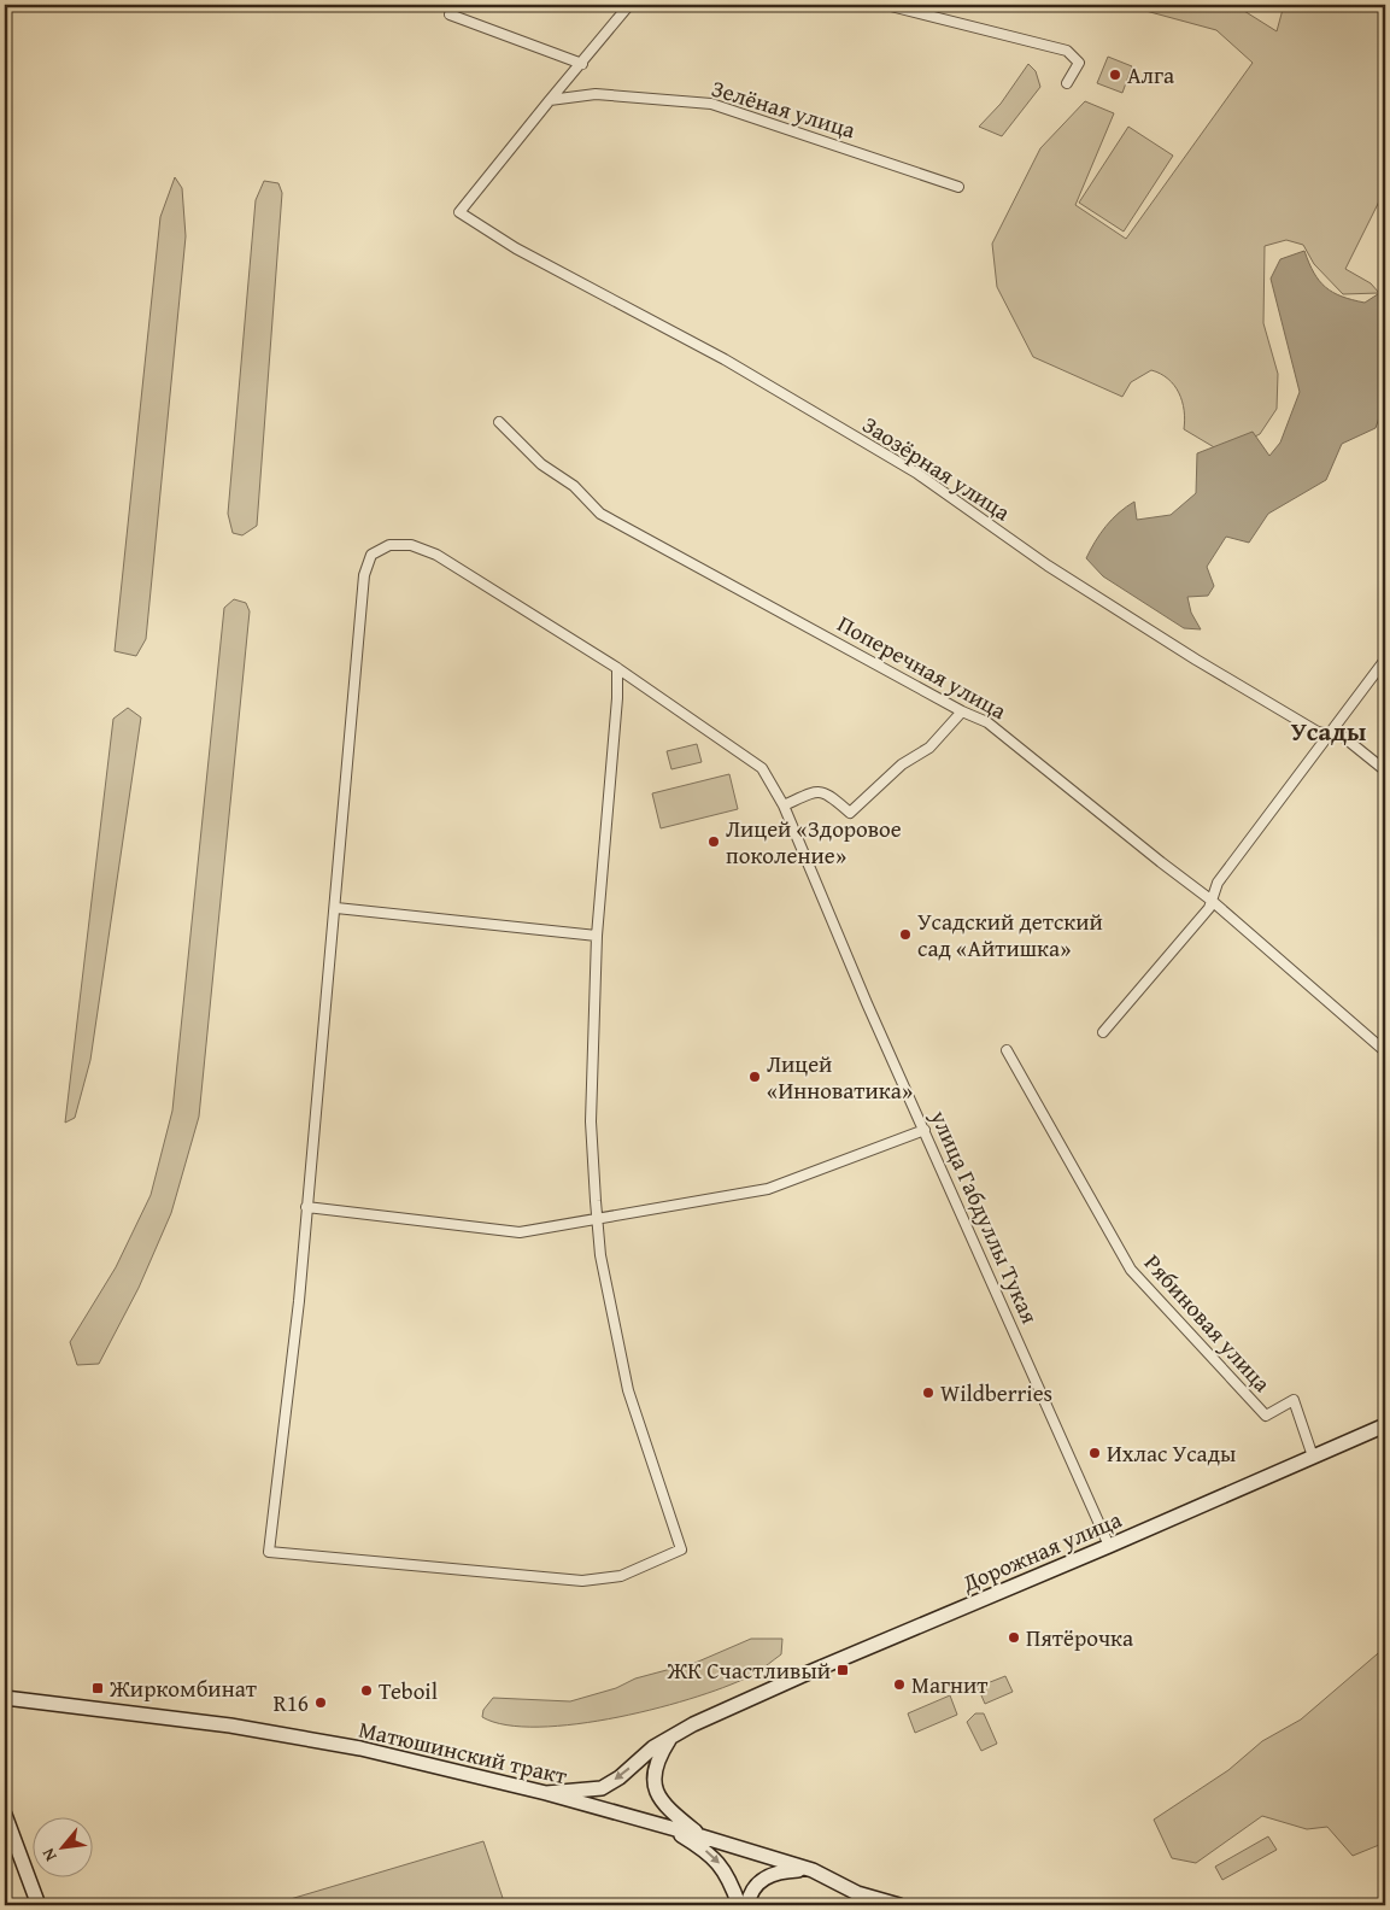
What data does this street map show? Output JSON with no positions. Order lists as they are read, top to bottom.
{
  "streets": {
    "street": [
      "Зелёная улица",
      "Заозёрная улица",
      "Поперечная улица",
      "улица Габдуллы Тукая",
      "Рябиновая улица",
      "Дорожная улица",
      "Матюшинский тракт"
    ]
  },
  "crossings": [
    ["Зелёная улица", "Заозёрная улица"],
    ["улица Габдуллы Тукая", "Дорожная улица"],
    ["Рябиновая улица", "Дорожная улица"],
    ["Дорожная улица", "Матюшинский тракт"]
  ],
  "districts": ["Усады"],
  "places": {
    "other": [
      "Алга",
      "Лицей «Здоровое поколение»",
      "Усадский детский сад «Айтишка»",
      "Лицей «Инноватика»",
      "Wildberries",
      "Ихлас Усады",
      "Пятёрочка",
      "Магнит",
      "Teboil",
      "R16"
    ],
    "transit": ["ЖК Счастливый", "Жиркомбинат"]
  },
  "north": "bottom left"
}
